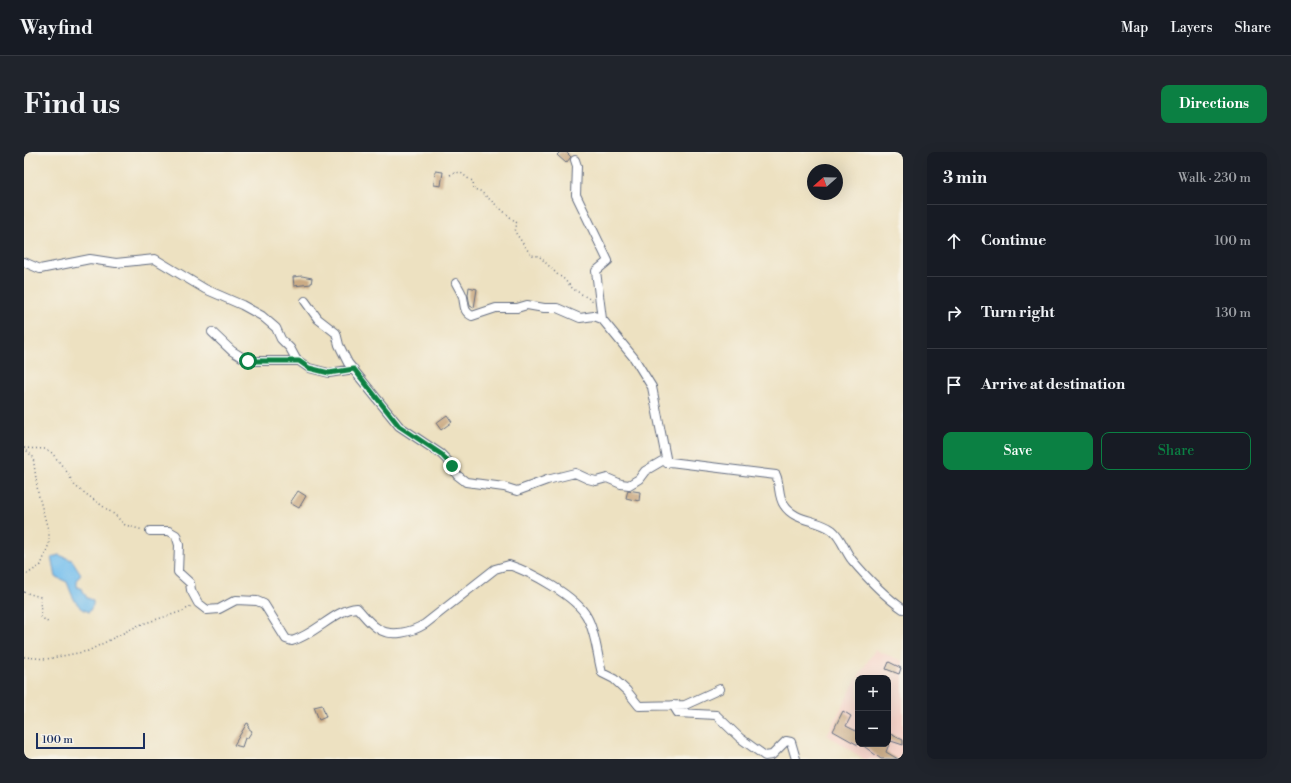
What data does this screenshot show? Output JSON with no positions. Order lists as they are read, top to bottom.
{
  "scale_bar": "100 m",
  "north": "left",
  "page": {
    "header": "Wayfind",
    "nav": ["Map", "Layers", "Share"],
    "buttons": [
      "Directions",
      ["Save", "Share"]
    ],
    "title": "Find us",
    "heading": ["3 min", "Walk · 230 m"],
    "list": [
      ["Continue", "100 m"],
      ["Turn right", "130 m"],
      "Arrive at destination"
    ],
    "map_buttons": ["+", "−"],
    "scale": "100 m"
  }
}
